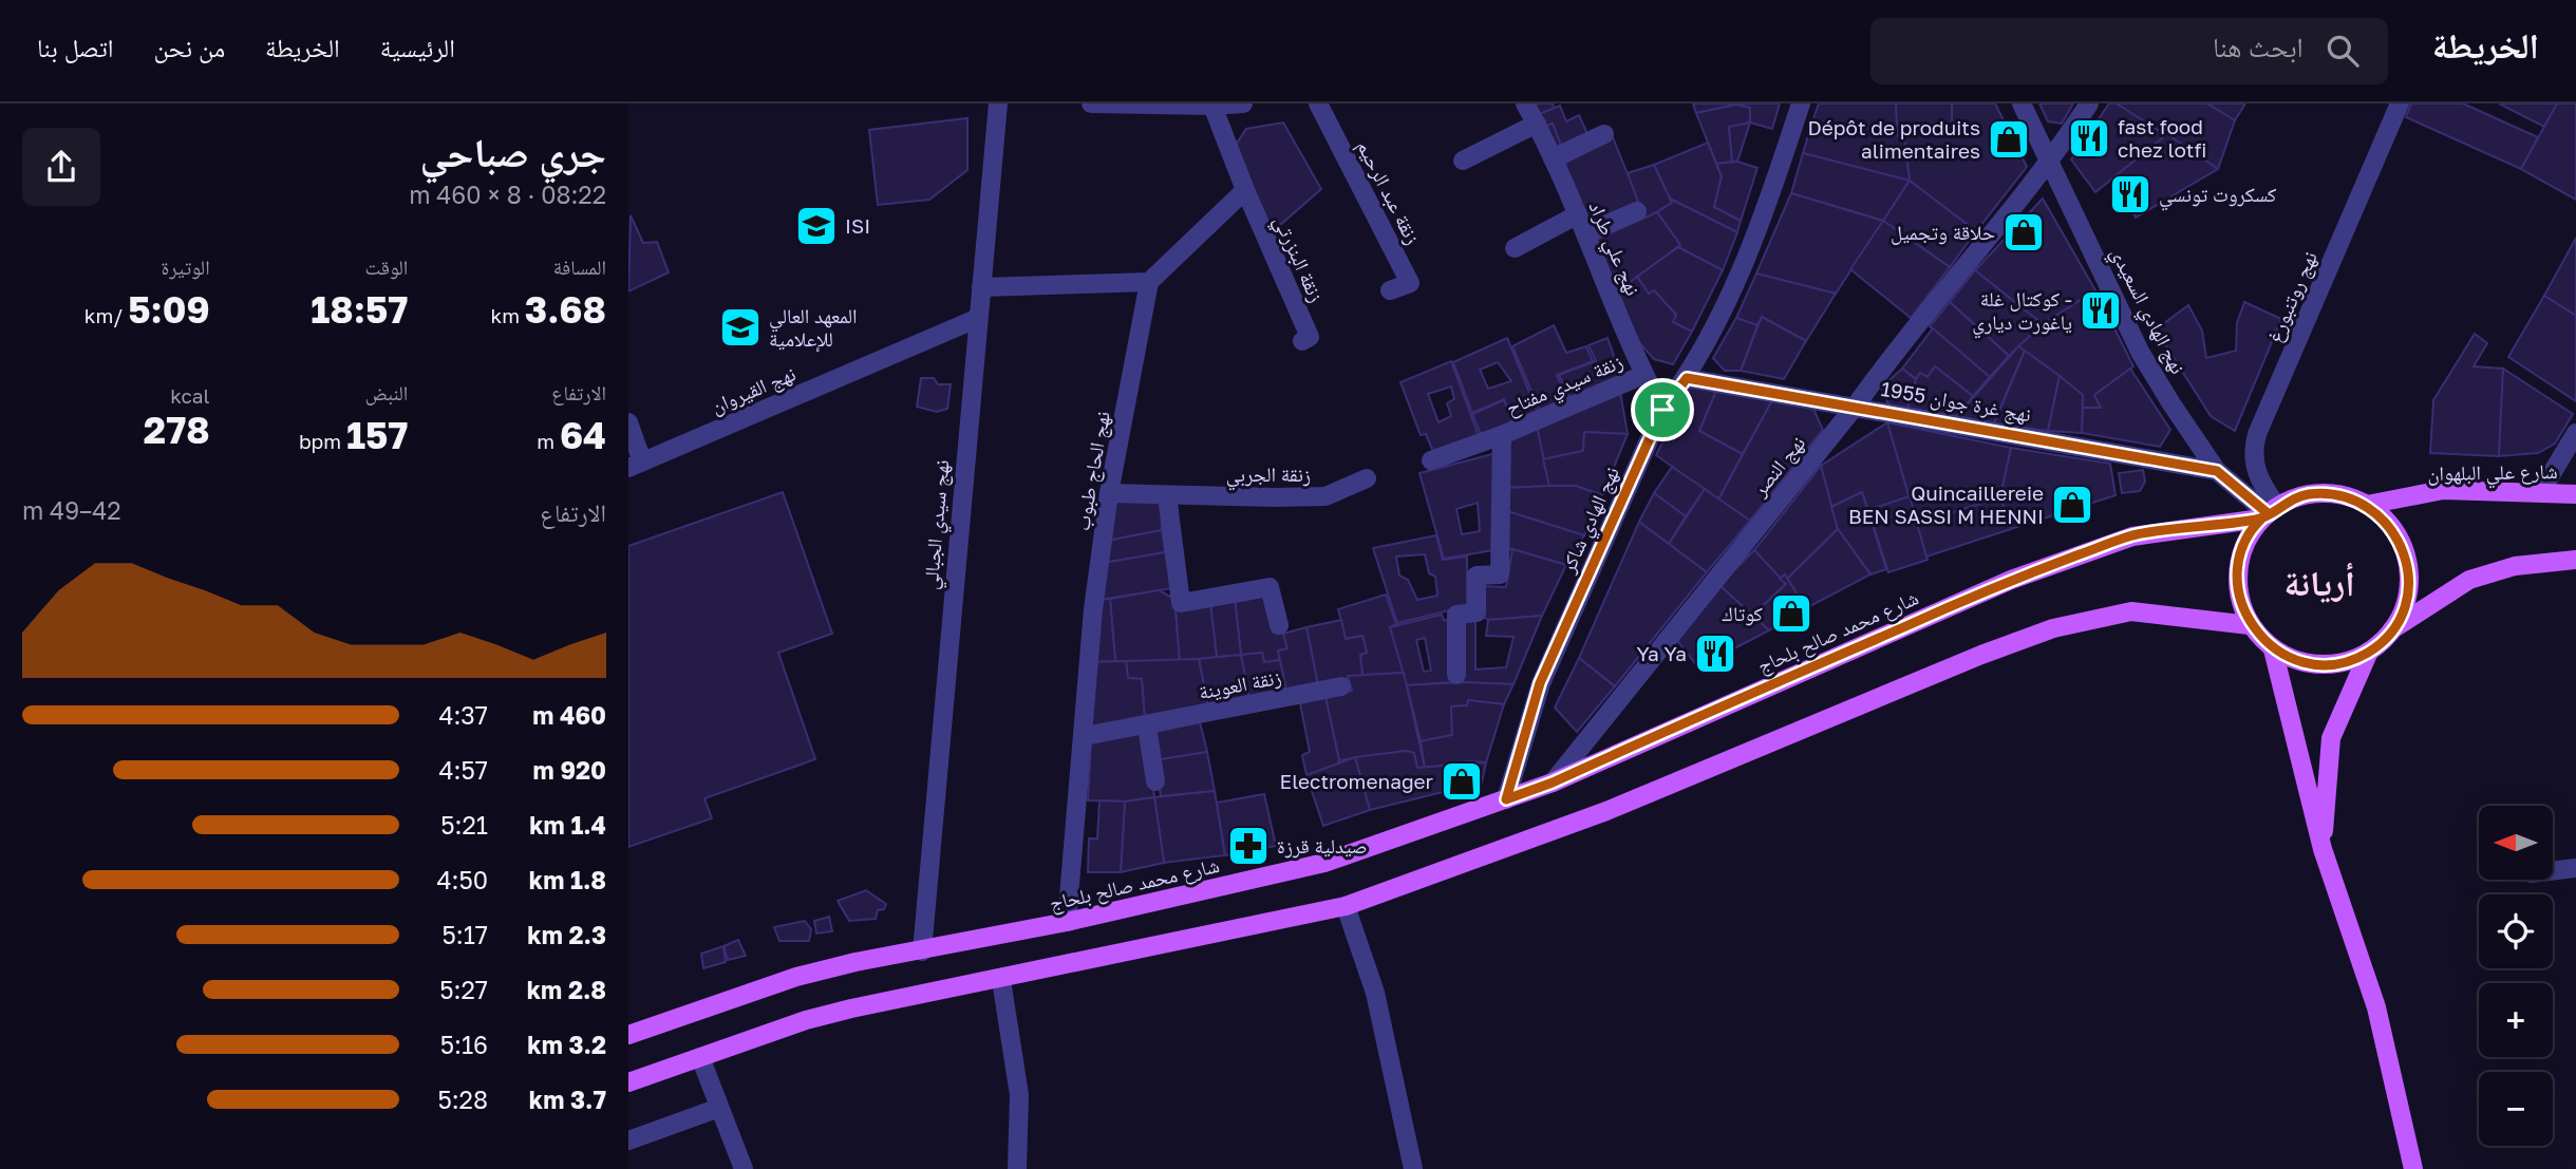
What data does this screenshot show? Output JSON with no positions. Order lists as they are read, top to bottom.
{
  "streets": {
    "main road": ["شارع علي البلهوان", "شارع محمد صالح بلحاج"],
    "street": [
      "زنقة عبد الرحيم",
      "نهج علي طراد",
      "زنقة البنزرتي",
      "نهج روتنبورغ",
      "نهج الهادي السعيدي",
      "زنقة سيدي مفتاح",
      "نهج القيروان",
      "1955 نهج غرة جوان",
      "نهج النصر",
      "نهج الحاج طبوب",
      "زنقة الجربي",
      "نهج الهادي شاكر",
      "نهج سيدي الجبالي",
      "زنقة العوينة"
    ]
  },
  "crossings": [
    ["نهج علي طراد", "زنقة سيدي مفتاح"],
    ["نهج علي طراد", "نهج الهادي شاكر"],
    ["نهج روتنبورغ", "نهج الهادي السعيدي"],
    ["نهج روتنبورغ", "شارع علي البلهوان"],
    ["نهج روتنبورغ", "شارع محمد صالح بلحاج"],
    ["نهج الهادي السعيدي", "1955 نهج غرة جوان"],
    ["نهج الهادي السعيدي", "نهج النصر"],
    ["نهج الهادي السعيدي", "شارع علي البلهوان"],
    ["نهج الهادي السعيدي", "شارع محمد صالح بلحاج"],
    ["نهج القيروان", "نهج سيدي الجبالي"],
    ["1955 نهج غرة جوان", "نهج النصر"],
    ["1955 نهج غرة جوان", "نهج الهادي شاكر"],
    ["نهج النصر", "شارع محمد صالح بلحاج"],
    ["نهج الحاج طبوب", "زنقة الجربي"],
    ["نهج الحاج طبوب", "شارع محمد صالح بلحاج"],
    ["نهج الحاج طبوب", "زنقة العوينة"],
    ["شارع علي البلهوان", "شارع محمد صالح بلحاج"],
    ["نهج الهادي شاكر", "شارع محمد صالح بلحاج"],
    ["نهج سيدي الجبالي", "شارع محمد صالح بلحاج"]
  ],
  "districts": ["أريانة"],
  "places": {
    "restaurant": [
      "fast food chez lotfi",
      "كسكروت تونسي",
      "كوكتال غلة - ياغورت دياري",
      "Ya Ya"
    ],
    "shop": [
      "Dépôt de produits alimentaires",
      "حلاقة وتجميل",
      "Quincaillereie BEN SASSI M HENNI",
      "كوتاك",
      "Electromenager"
    ],
    "school or university": ["ISI", "المعهد العالي للإعلامية"],
    "pharmacy": ["صيدلية قرزة"]
  },
  "north": "left",
  "page": {
    "header": "الخريطة",
    "search": "ابحث هنا",
    "nav": [
      "الرئيسية",
      "الخريطة",
      "من نحن",
      "اتصل بنا"
    ],
    "heading": ["جري صباحي", "08:22 · 8 × 460 m"],
    "stats": [
      ["المسافة", "3.68 km"],
      ["الوقت", "18:57"],
      ["الوتيرة", "5:09 /km"],
      ["الارتفاع", "64 m"],
      ["النبض", "157 bpm"],
      ["kcal", "278"]
    ],
    "chart": ["الارتفاع", "42–49 m"],
    "list": [
      {
        "name": "460 m",
        "note": "4:37"
      },
      {
        "name": "920 m",
        "note": "4:57"
      },
      {
        "name": "1.4 km",
        "note": "5:21"
      },
      {
        "name": "1.8 km",
        "note": "4:50"
      },
      {
        "name": "2.3 km",
        "note": "5:17"
      },
      {
        "name": "2.8 km",
        "note": "5:27"
      },
      {
        "name": "3.2 km",
        "note": "5:16"
      },
      {
        "name": "3.7 km",
        "note": "5:28"
      }
    ],
    "map_buttons": ["+", "−"]
  }
}
